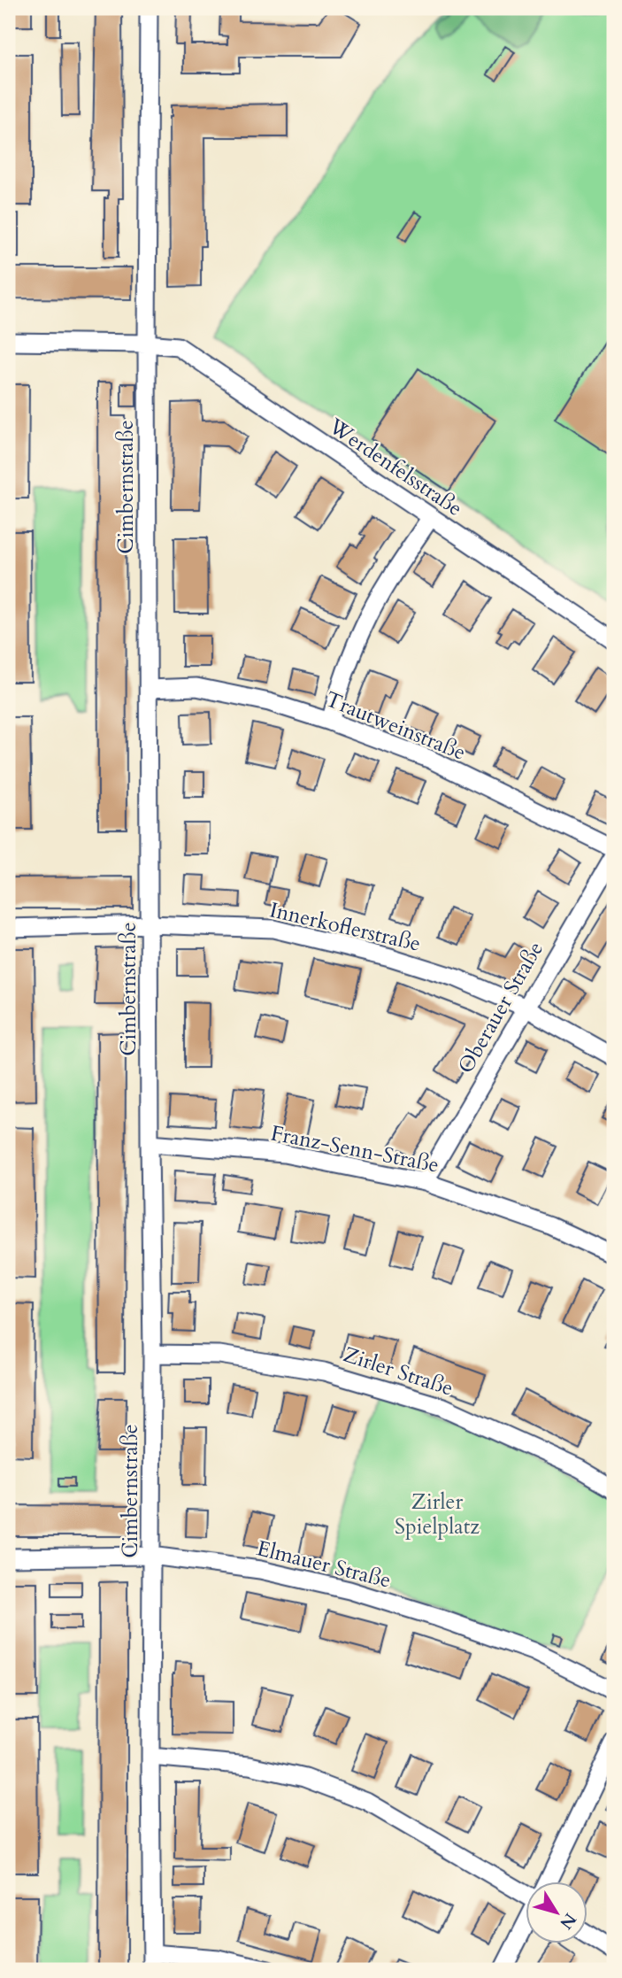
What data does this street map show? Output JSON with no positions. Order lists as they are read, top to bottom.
{
  "streets": {
    "street": [
      "Werdenfelsstraße",
      "Cimbernstraße",
      "Trautweinstraße",
      "Innerkoflerstraße",
      "Oberauer Straße",
      "Franz-Senn-Straße",
      "Zirler Straße",
      "Elmauer Straße"
    ]
  },
  "crossings": [
    ["Werdenfelsstraße", "Cimbernstraße"],
    ["Cimbernstraße", "Trautweinstraße"],
    ["Cimbernstraße", "Innerkoflerstraße"],
    ["Cimbernstraße", "Franz-Senn-Straße"],
    ["Cimbernstraße", "Zirler Straße"],
    ["Cimbernstraße", "Elmauer Straße"],
    ["Innerkoflerstraße", "Oberauer Straße"],
    ["Oberauer Straße", "Franz-Senn-Straße"]
  ],
  "parks": ["Zirler Spielplatz"],
  "north": "bottom right"
}
